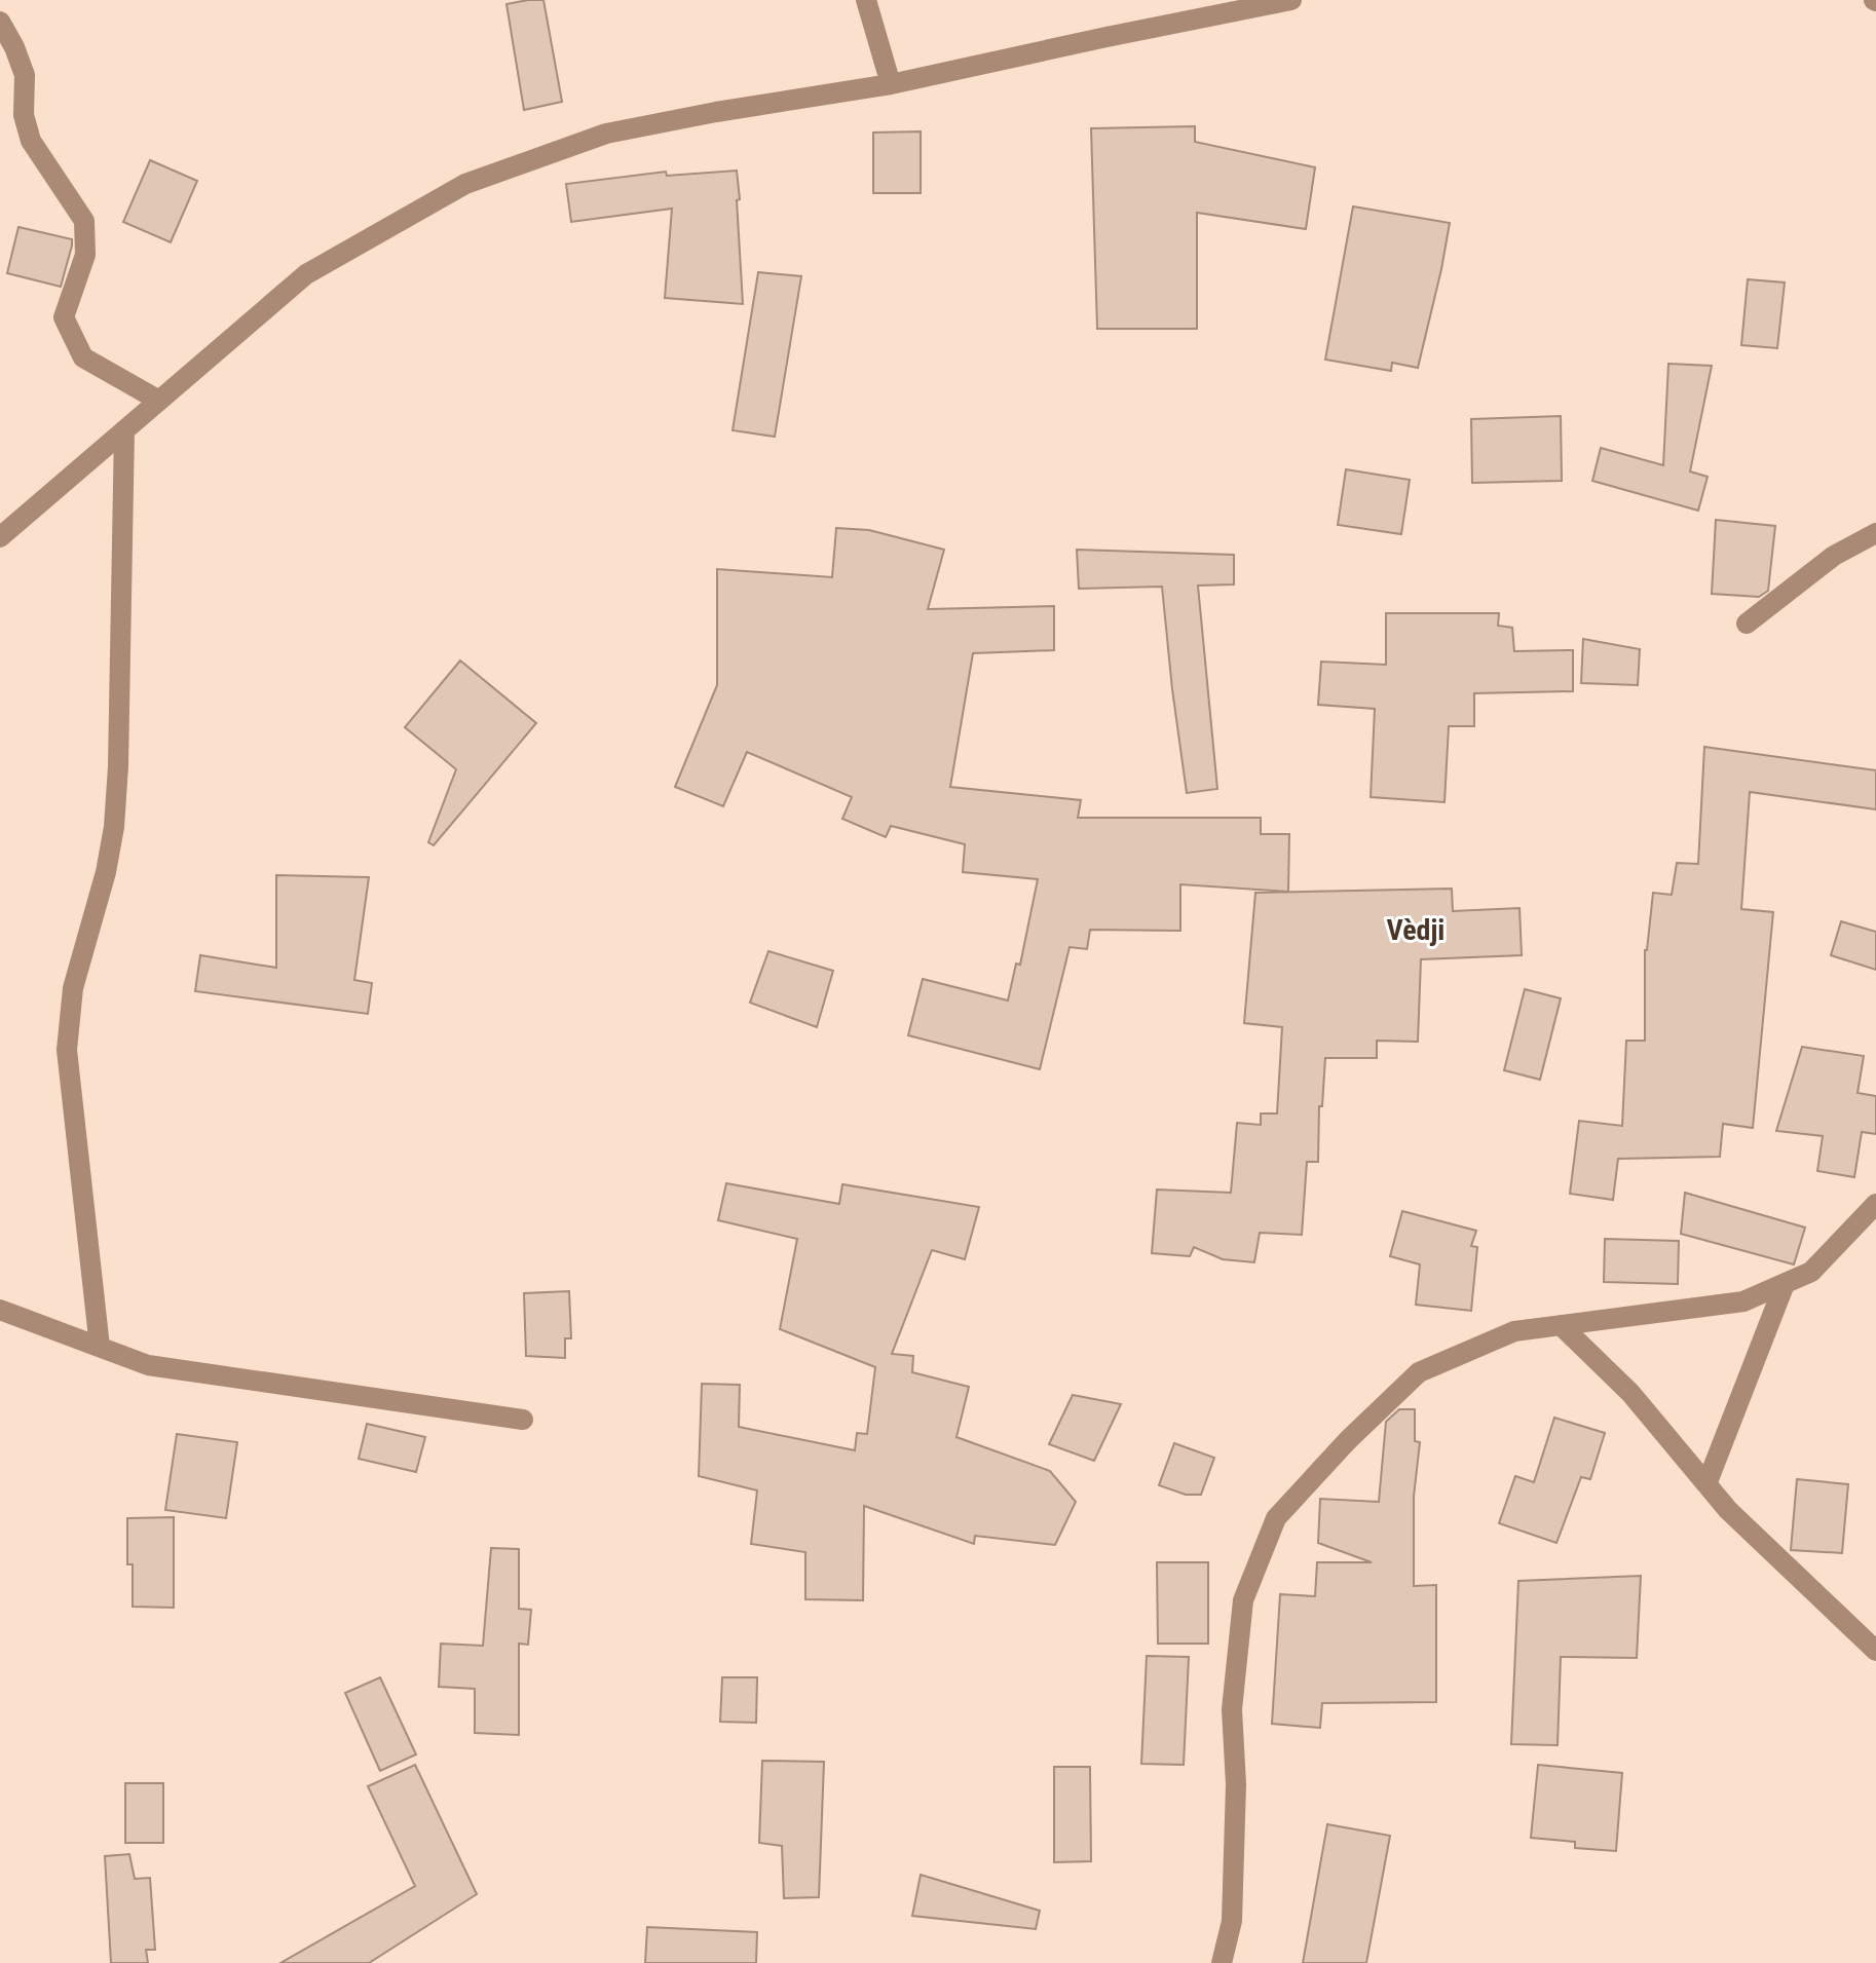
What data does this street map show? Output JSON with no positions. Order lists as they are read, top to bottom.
{
  "districts": ["Vèdji"]
}
